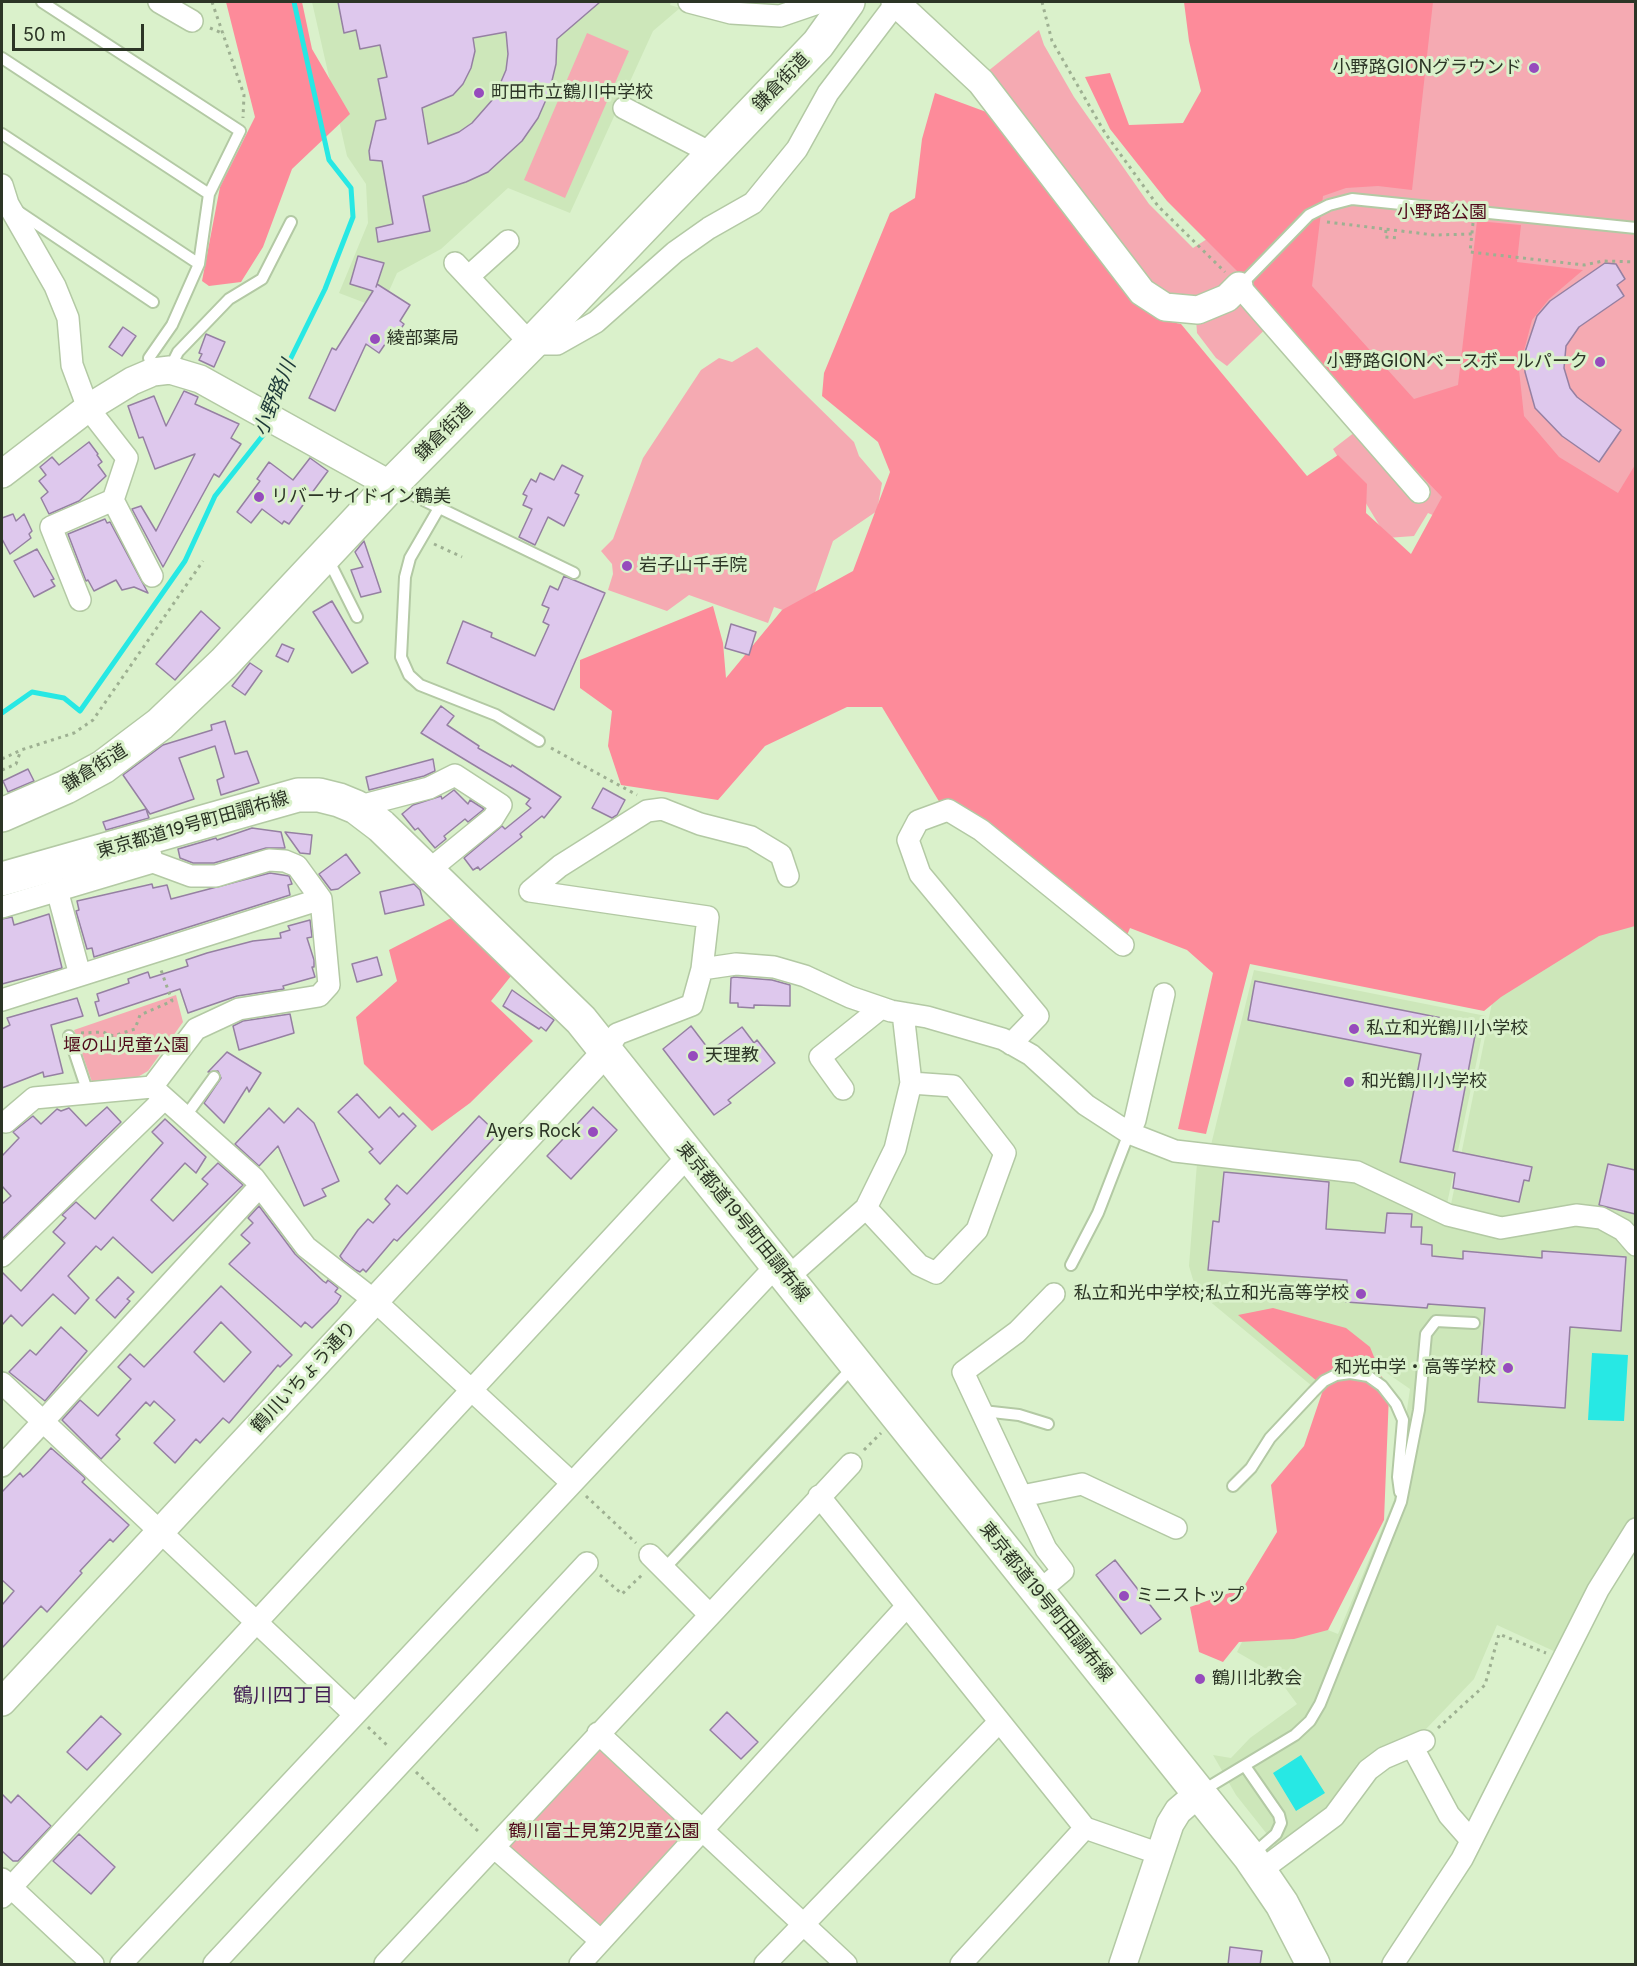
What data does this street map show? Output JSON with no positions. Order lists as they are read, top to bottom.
{
  "streets": {
    "main road": ["鎌倉街道", "東京都道19号町田調布線"],
    "street": ["鶴川いちょう通り"]
  },
  "crossings": [
    ["東京都道19号町田調布線", "鶴川いちょう通り"]
  ],
  "districts": ["鶴川四丁目"],
  "water": ["小野路川"],
  "parks": ["小野路公園", "堰の山児童公園", "鶴川富士見第2児童公園"],
  "places": [
    "小野路GIONグラウンド",
    "町田市立鶴川中学校",
    "綾部薬局",
    "小野路GIONベースボールパーク",
    "リバーサイドイン鶴美",
    "岩子山千手院",
    "私立和光鶴川小学校",
    "天理教",
    "和光鶴川小学校",
    "Ayers Rock",
    "私立和光中学校;私立和光高等学校",
    "和光中学・高等学校",
    "ミニストップ",
    "鶴川北教会"
  ],
  "scale_bar": "50 m"
}
